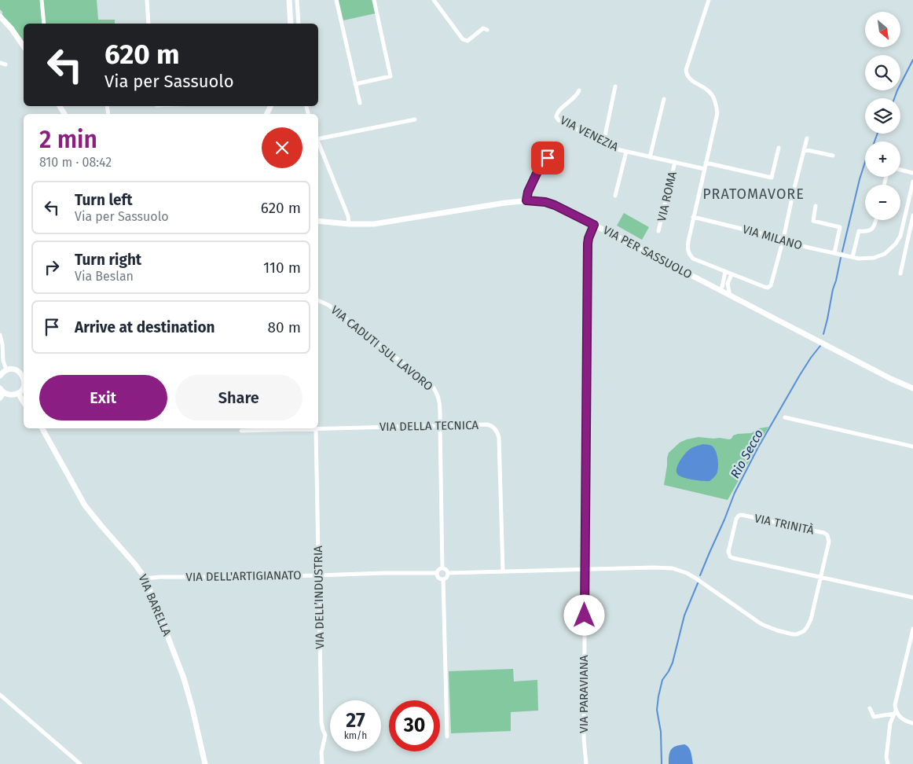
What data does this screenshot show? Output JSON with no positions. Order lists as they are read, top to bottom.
{
  "streets": {
    "main road": ["VIA PER SASSUOLO", "VIA BARELLA"],
    "street": [
      "VIA VENEZIA",
      "VIA ROMA",
      "VIA MILANO",
      "VIA CADUTI SUL LAVORO",
      "VIA DELLA TECNICA",
      "VIA TRINITÀ",
      "VIA DELL'ARTIGIANATO",
      "VIA DELL’INDUSTRIA",
      "VIA PARAVIANA"
    ]
  },
  "crossings": [
    ["VIA VENEZIA", "VIA ROMA"],
    ["VIA PER SASSUOLO", "VIA PARAVIANA"],
    ["VIA CADUTI SUL LAVORO", "VIA DELLA TECNICA"],
    ["VIA CADUTI SUL LAVORO", "VIA DELL'ARTIGIANATO"],
    ["VIA DELLA TECNICA", "VIA DELL’INDUSTRIA"],
    ["VIA TRINITÀ", "VIA PARAVIANA"],
    ["VIA DELL'ARTIGIANATO", "VIA DELL’INDUSTRIA"],
    ["VIA DELL'ARTIGIANATO", "VIA BARELLA"]
  ],
  "districts": ["PRATOMAVORE"],
  "water": ["Rio Secco"],
  "north": "bottom right",
  "page": {
    "map_buttons": ["+", "−"],
    "turn": ["620 m", "Via per Sassuolo"],
    "heading": ["2 min", "810 m · 08:42"],
    "list": [
      {
        "name": "Turn left",
        "note": "Via per Sassuolo",
        "value": "620 m"
      },
      {
        "name": "Turn right",
        "note": "Via Beslan",
        "value": "110 m"
      },
      {
        "name": "Arrive at destination",
        "value": "80 m"
      }
    ],
    "buttons": ["Exit", "Share"],
    "speed": "27 km/h",
    "limit": "30"
  }
}
